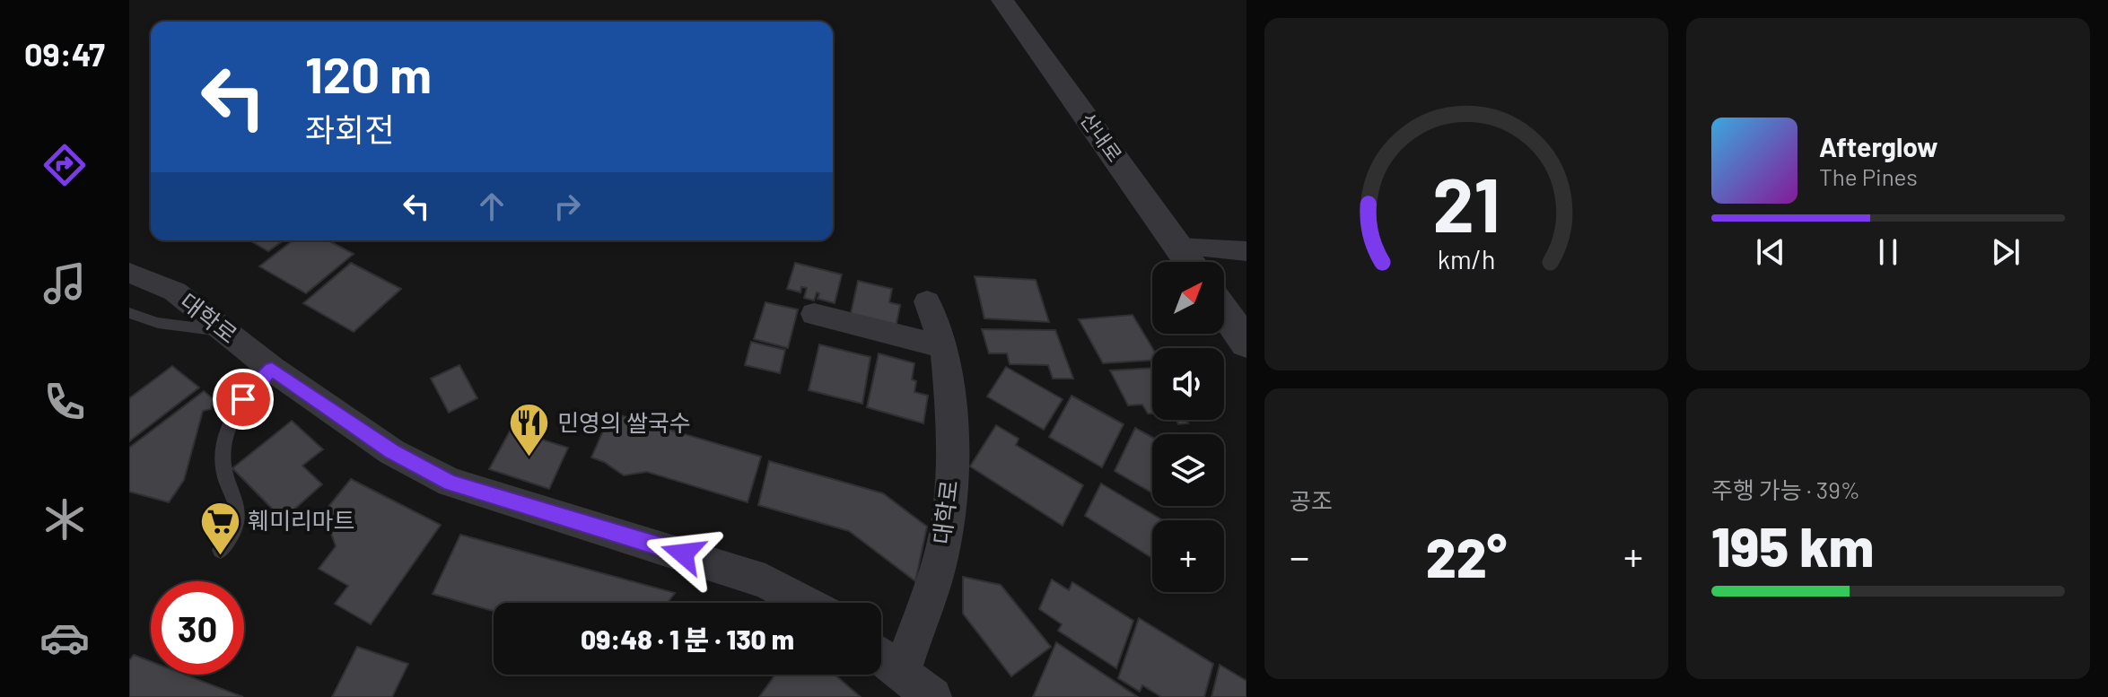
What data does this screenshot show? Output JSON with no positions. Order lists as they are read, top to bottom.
{
  "streets": {
    "street": ["산내로", "대학로"]
  },
  "places": {
    "restaurant": ["민영의 쌀국수"],
    "supermarket": ["훼미리마트"]
  },
  "north": "top right",
  "page": {
    "tabs": "09:47",
    "turn": ["120 m", "좌회전"],
    "song": ["Afterglow", "The Pines"],
    "map_buttons": "+",
    "tile": [
      "공조",
      ["주행 가능 · 39%", "195 km"]
    ],
    "heat": ["−", "22°", "+"],
    "limit": "30",
    "trip": "09:48 · 1 분 · 130 m",
    "gauge": ["21", "km/h"]
  }
}
